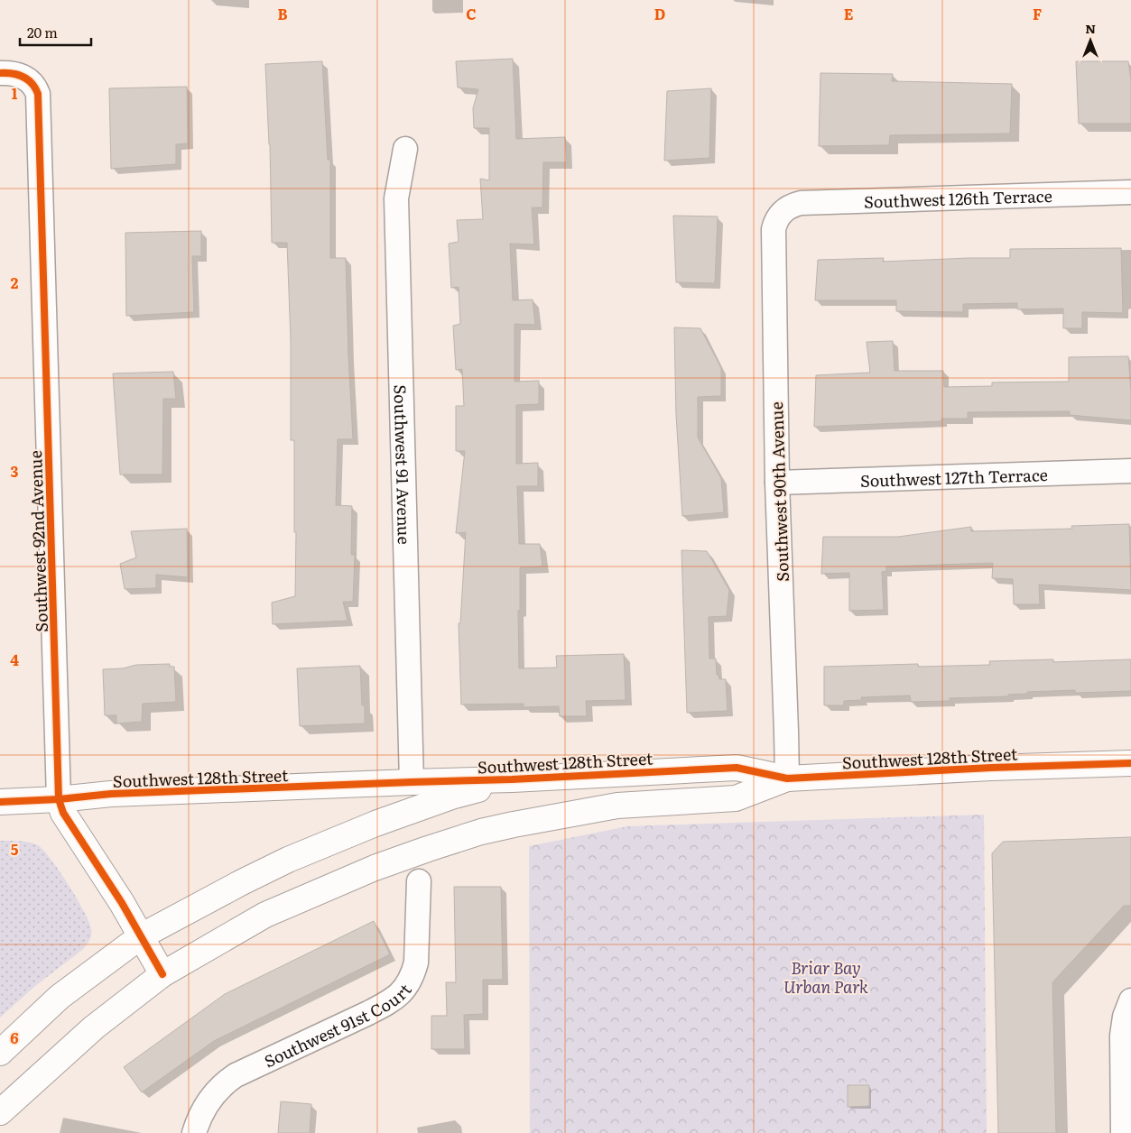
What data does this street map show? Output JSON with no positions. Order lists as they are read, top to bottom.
{
  "streets": {
    "street": [
      "Southwest 126th Terrace",
      "Southwest 91 Avenue",
      "Southwest 127th Terrace",
      "Southwest 90th Avenue",
      "Southwest 92nd Avenue",
      "Southwest 128th Street",
      "Southwest 91st Court"
    ]
  },
  "crossings": [
    ["Southwest 126th Terrace", "Southwest 90th Avenue"],
    ["Southwest 91 Avenue", "Southwest 128th Street"],
    ["Southwest 127th Terrace", "Southwest 90th Avenue"],
    ["Southwest 90th Avenue", "Southwest 128th Street"],
    ["Southwest 92nd Avenue", "Southwest 128th Street"]
  ],
  "parks": ["Briar Bay Urban Park"],
  "scale_bar": "20 m",
  "north": "top",
  "grid": {
    "columns": [
      "B",
      "C",
      "D",
      "E",
      "F"
    ],
    "rows": [
      "1",
      "2",
      "3",
      "4",
      "5",
      "6"
    ]
  }
}
